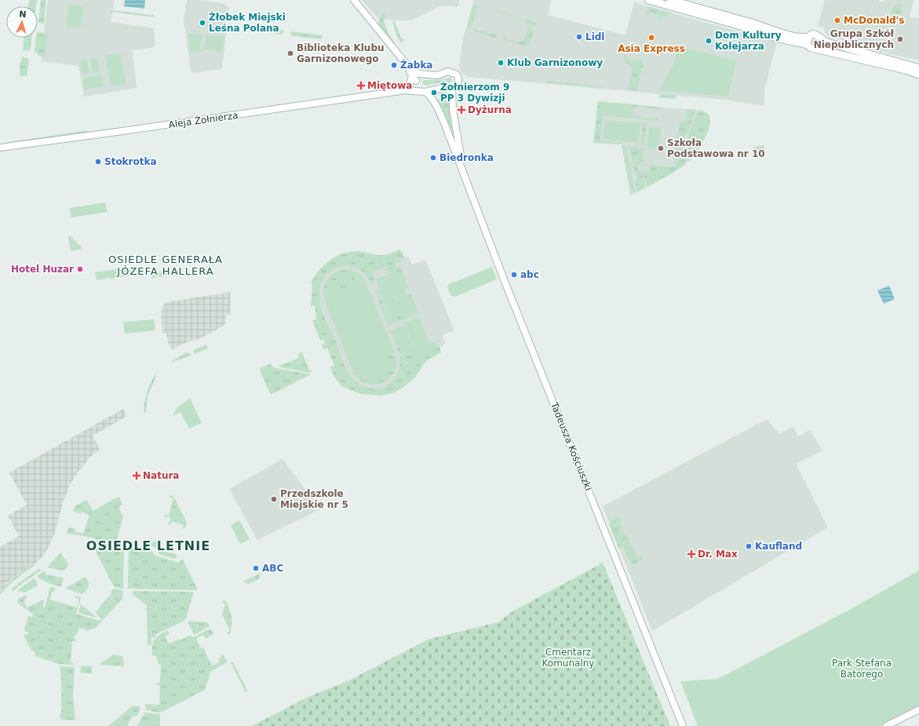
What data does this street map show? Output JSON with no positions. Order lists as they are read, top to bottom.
{
  "streets": {
    "street": ["Aleja Żołnierza", "Tadeusza Kościuszki"]
  },
  "crossings": [
    ["Aleja Żołnierza", "Tadeusza Kościuszki"]
  ],
  "districts": ["OSIEDLE GENERAŁA JÓZEFA HALLERA", "OSIEDLE LETNIE"],
  "parks": ["Cmentarz Komunalny", "Park Stefana Batorego"],
  "places": {
    "other": [
      "McDonald's",
      "Żłobek Miejski Leśna Polana",
      "Lidl",
      "Asia Express",
      "Grupa Szkół Niepublicznych",
      "Dom Kultury Kolejarza",
      "Biblioteka Klubu Garnizonowego",
      "Klub Garnizonowy",
      "Żabka",
      "Żołnierzom 9 PP 3 Dywizji",
      "Szkoła Podstawowa nr 10",
      "Biedronka",
      "Stokrotka",
      "Hotel Huzar",
      "abc",
      "Przedszkole Miejskie nr 5",
      "Kaufland",
      "ABC"
    ],
    "health": [
      "Miętowa",
      "Dyżurna",
      "Natura",
      "Dr. Max"
    ]
  },
  "north": "top"
}
